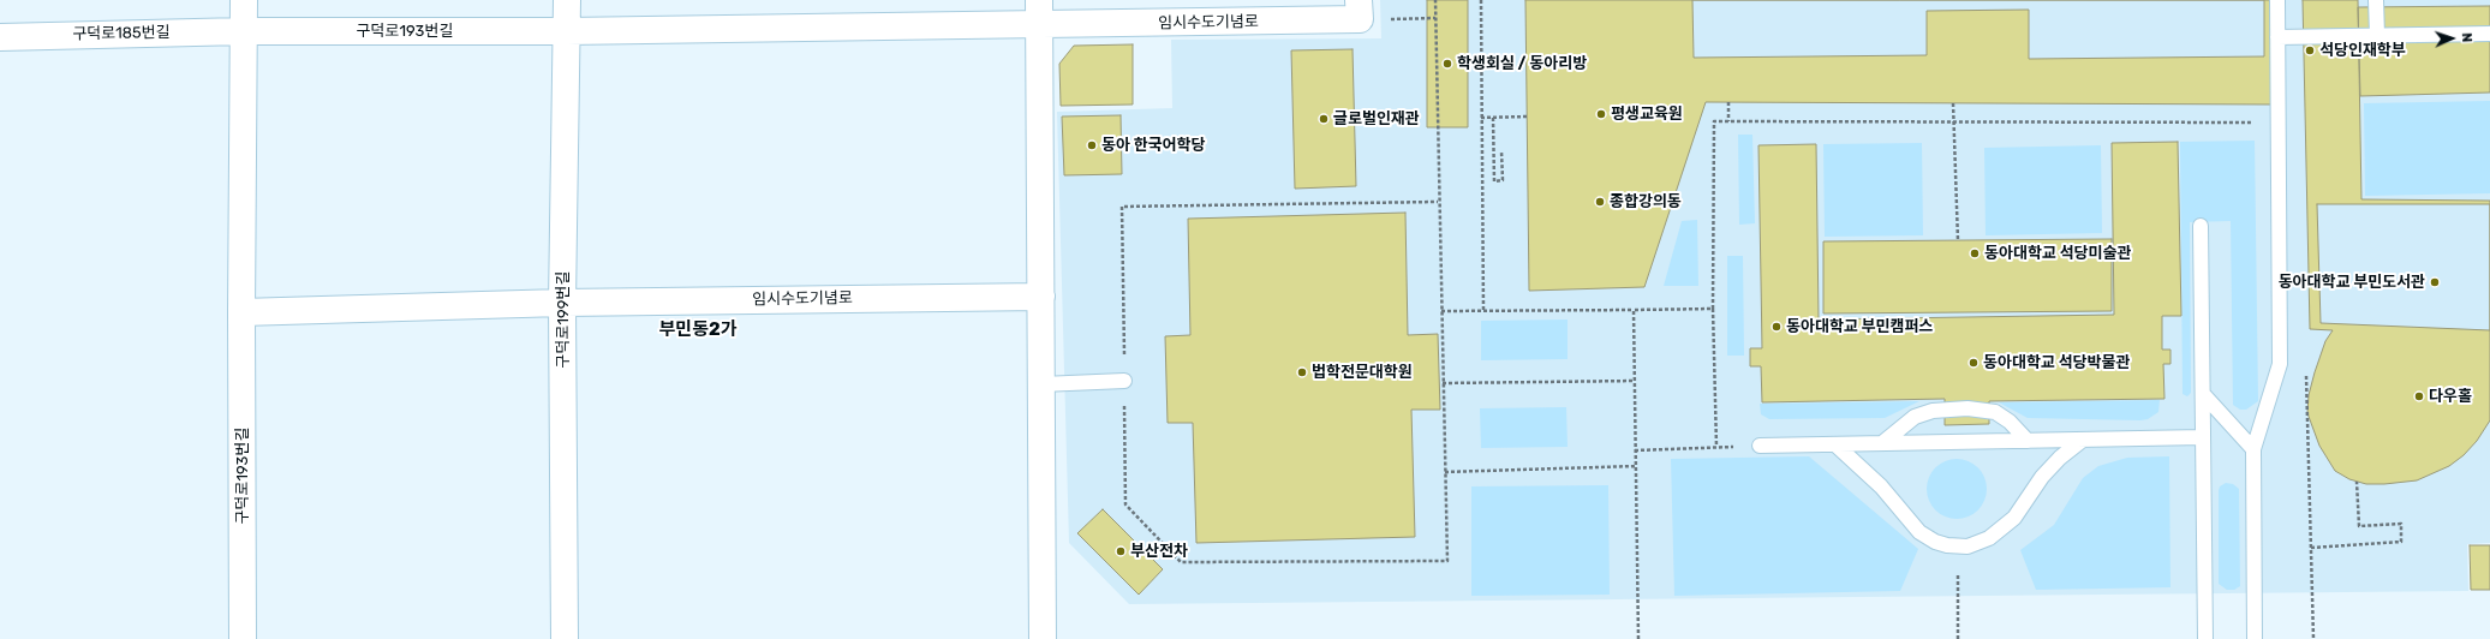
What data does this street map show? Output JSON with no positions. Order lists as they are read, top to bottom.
{
  "streets": {
    "street": [
      "임시수도기념로",
      "구덕로193번길",
      "구덕로185번길",
      "구덕로199번길"
    ]
  },
  "crossings": [
    ["임시수도기념로", "구덕로193번길"],
    ["임시수도기념로", "구덕로199번길"],
    ["구덕로193번길", "구덕로185번길"],
    ["구덕로193번길", "구덕로199번길"]
  ],
  "districts": ["부민동2가"],
  "places": [
    "석당인재학부",
    "학생회실 / 동아리방",
    "평생교육원",
    "글로벌인재관",
    "동아 한국어학당",
    "종합강의동",
    "동아대학교 석당미술관",
    "동아대학교 부민도서관",
    "동아대학교 부민캠퍼스",
    "동아대학교 석당박물관",
    "법학전문대학원",
    "다우홀",
    "부산전차"
  ],
  "north": "right"
}
